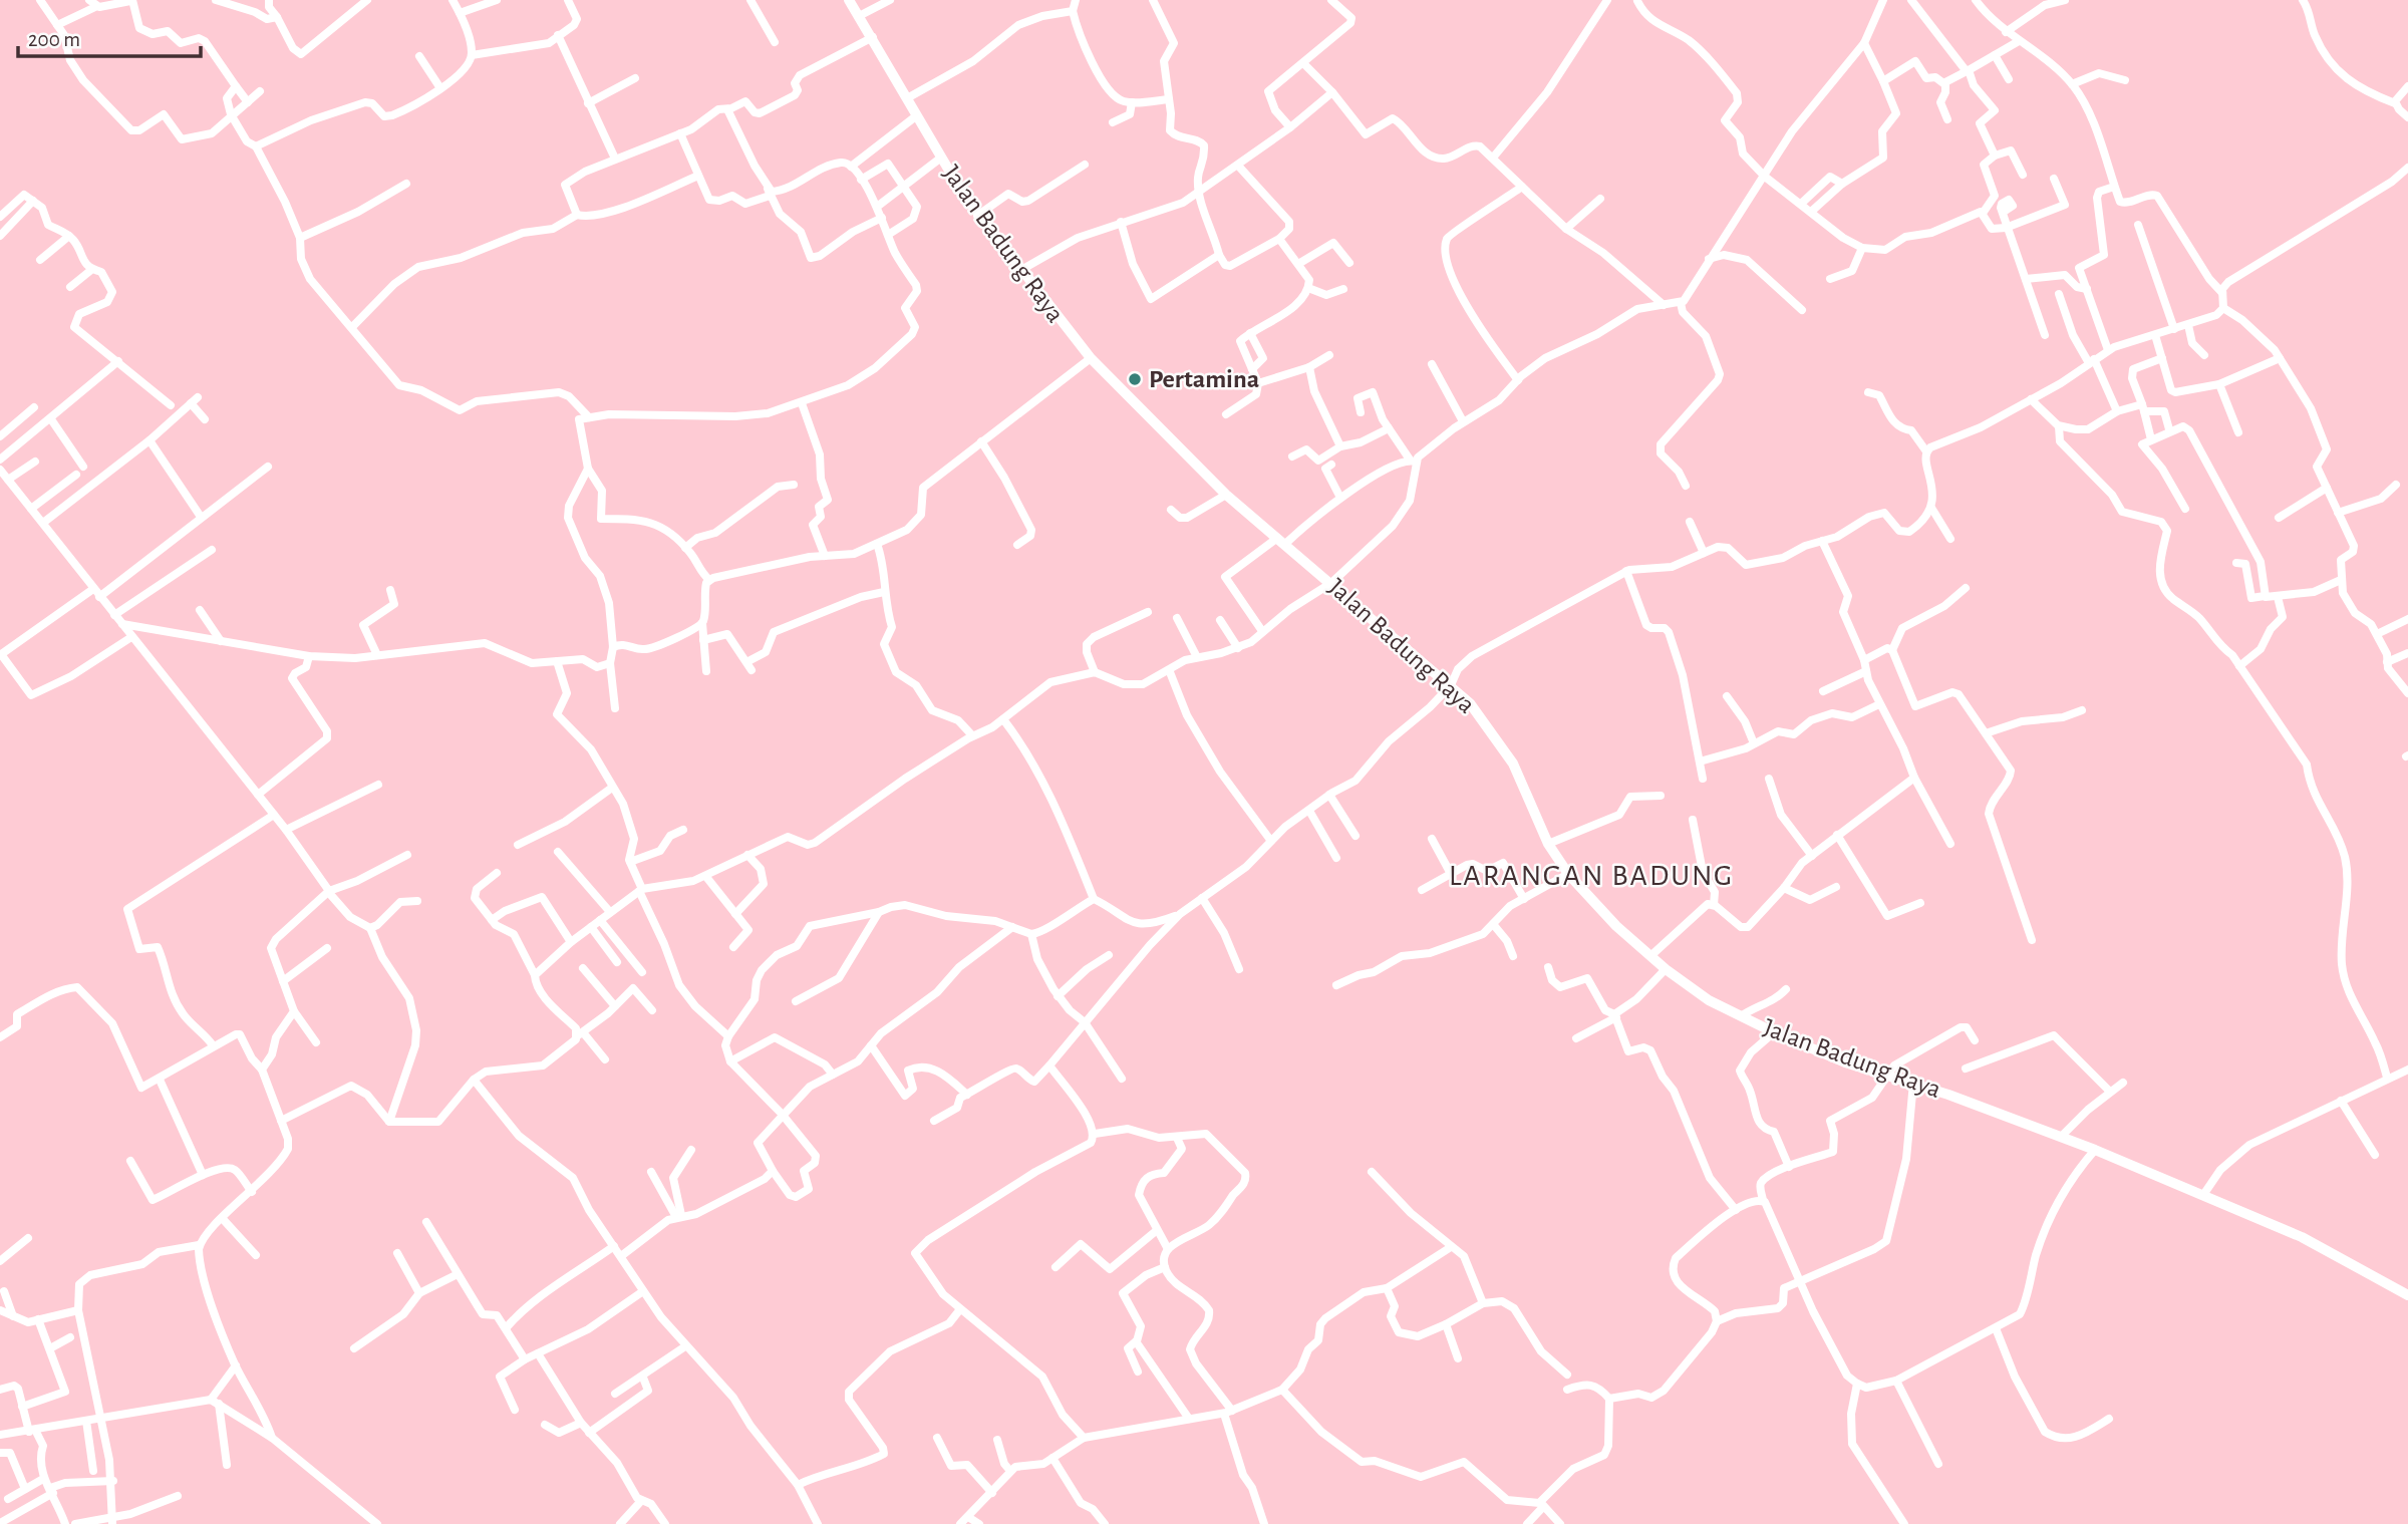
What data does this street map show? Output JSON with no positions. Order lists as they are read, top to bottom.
{
  "streets": {
    "main road": ["Jalan Badung Raya"]
  },
  "districts": ["LARANGAN BADUNG"],
  "places": ["Pertamina"],
  "scale_bar": "200 m"
}
